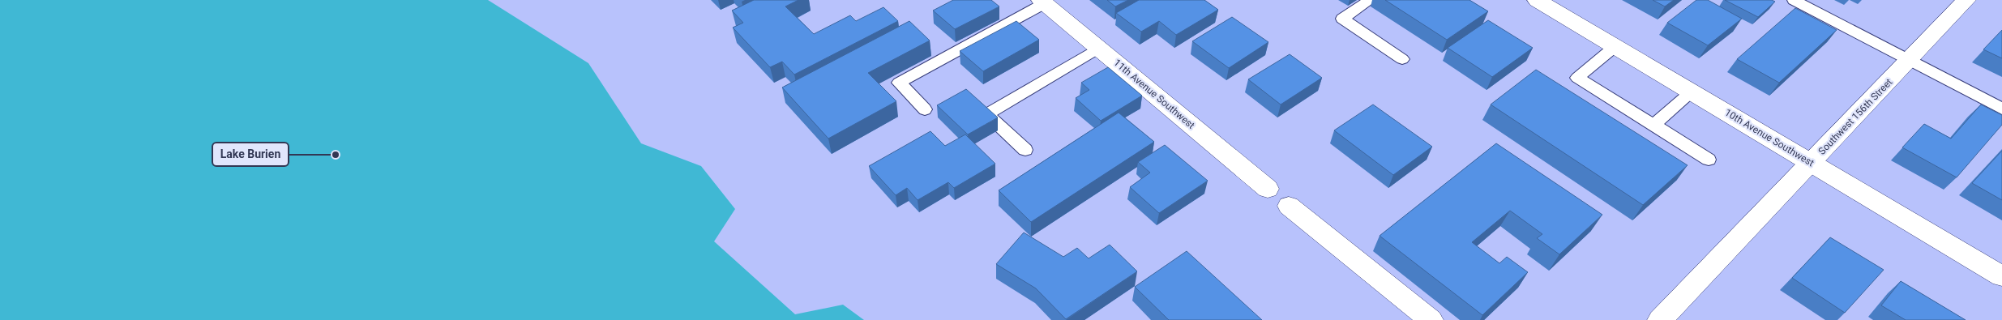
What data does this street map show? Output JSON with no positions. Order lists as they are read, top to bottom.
{
  "streets": {
    "street": ["11th Avenue Southwest", "Southwest 156th Street", "10th Avenue Southwest"]
  },
  "crossings": [
    ["Southwest 156th Street", "10th Avenue Southwest"]
  ],
  "places": ["Lake Burien"]
}
